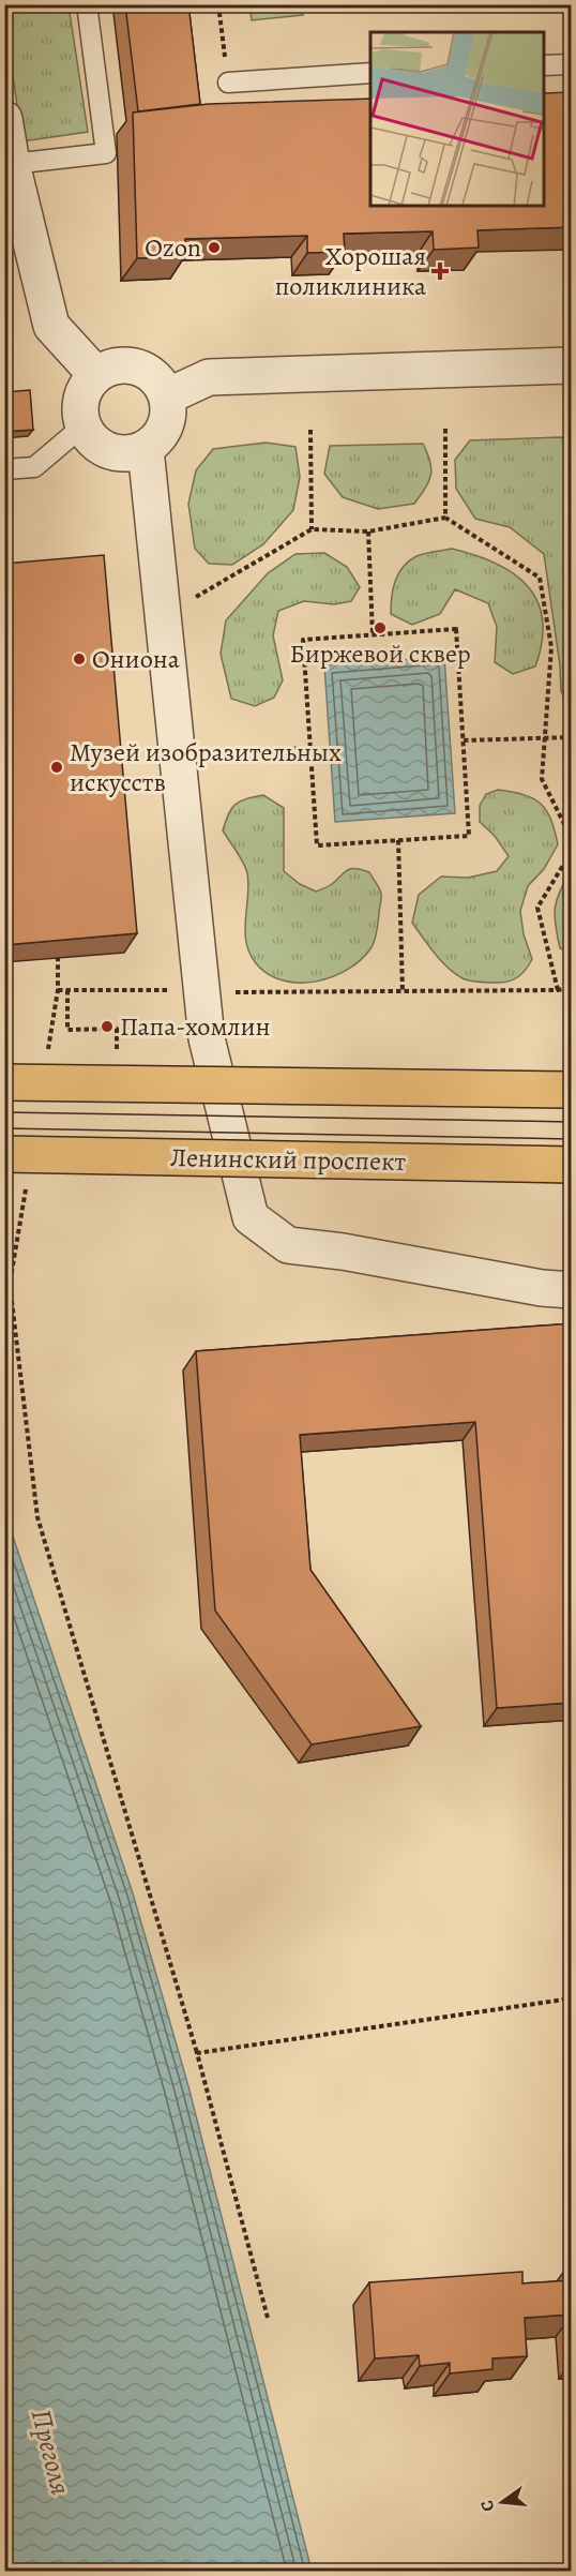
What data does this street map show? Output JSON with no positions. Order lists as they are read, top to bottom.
{
  "streets": {
    "main road": ["Ленинский проспект"]
  },
  "water": ["Преголя"],
  "places": {
    "other": [
      "Ozon",
      "Биржевой сквер",
      "Ониона",
      "Музей изобразительных искусств",
      "Папа-хомлин"
    ],
    "health": ["Хорошая поликлиника"]
  },
  "north": "left"
}
